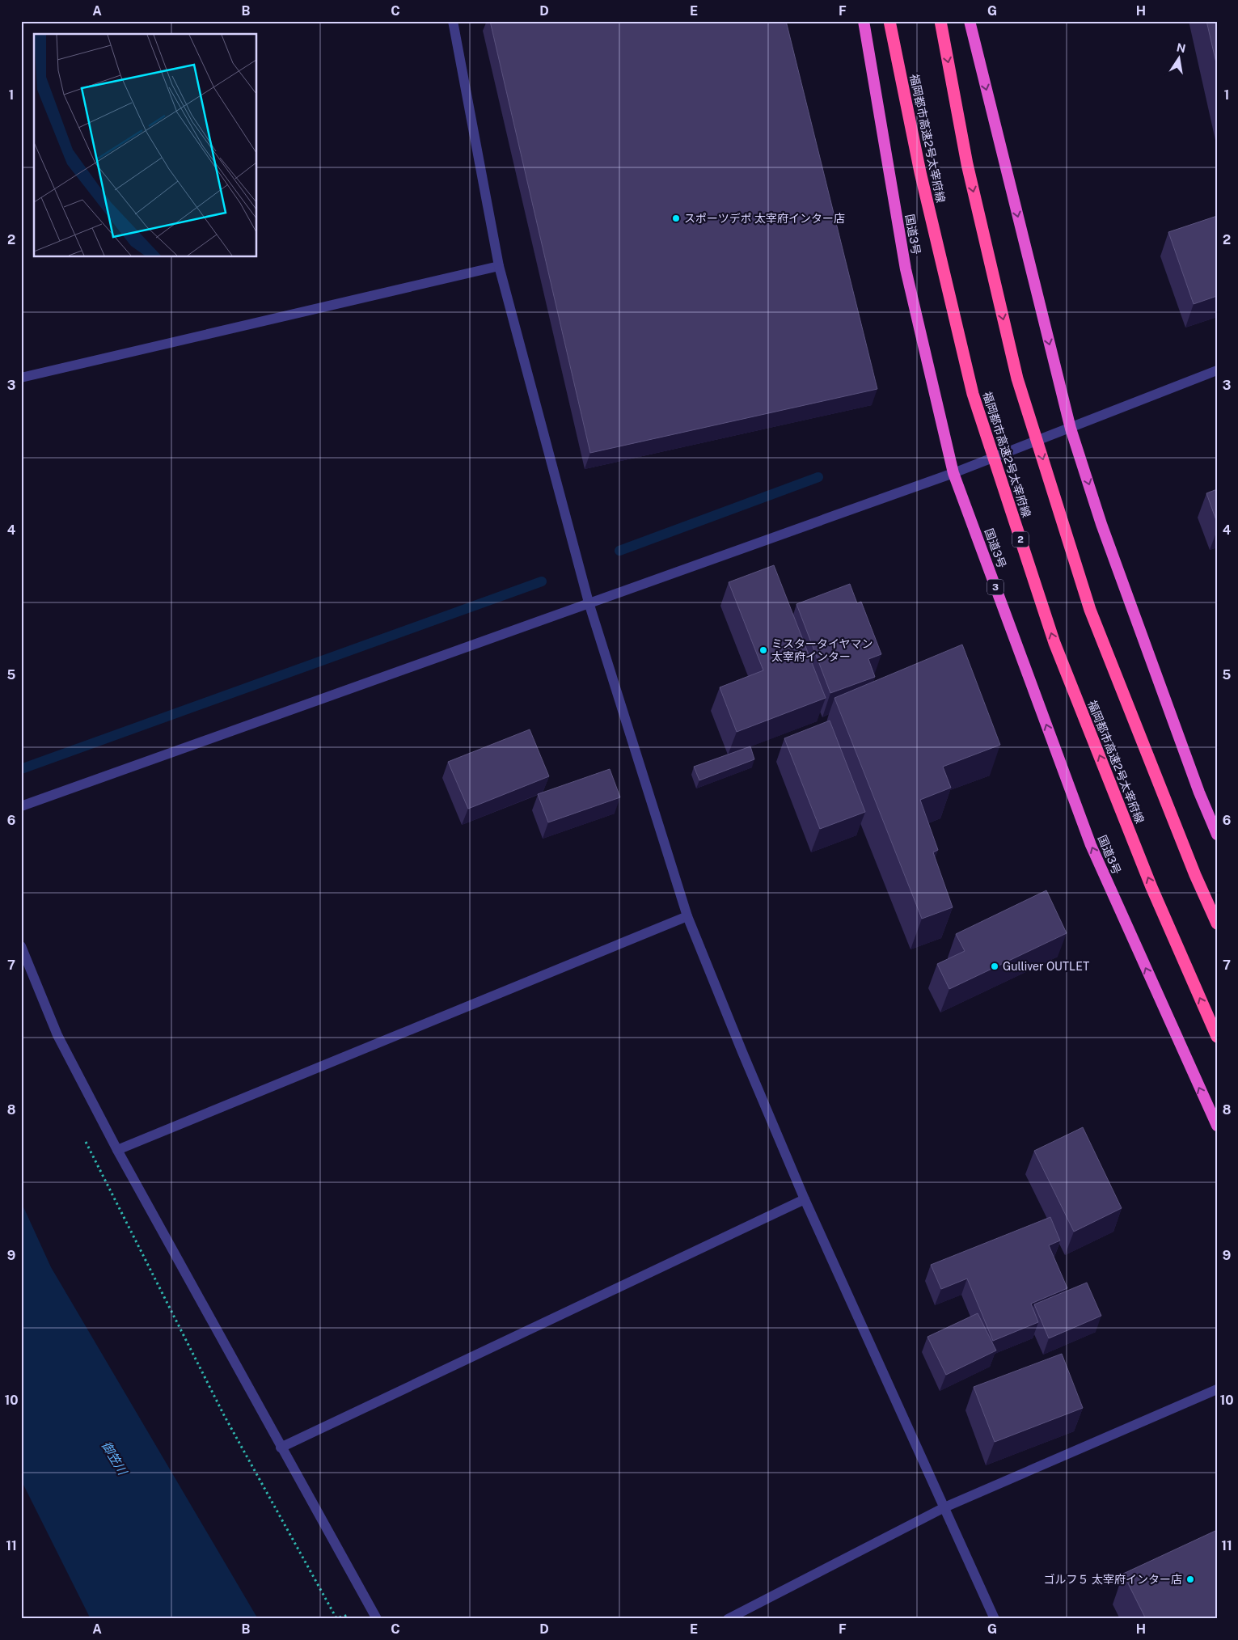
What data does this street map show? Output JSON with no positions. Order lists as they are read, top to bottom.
{
  "streets": {
    "highway": [
      "福岡都市高速2号太宰府線",
      "国道3号",
      "2",
      "3"
    ]
  },
  "water": ["御笠川"],
  "places": [
    "スポーツデポ 太宰府インター店",
    "ミスタータイヤマン 太宰府インター",
    "Gulliver OUTLET",
    "ゴルフ５ 太宰府インター店"
  ],
  "north": "top",
  "grid": {
    "columns": [
      "A",
      "B",
      "C",
      "D",
      "E",
      "F",
      "G",
      "H"
    ],
    "rows": [
      "1",
      "2",
      "3",
      "4",
      "5",
      "6",
      "7",
      "8",
      "9",
      "10",
      "11"
    ]
  }
}
